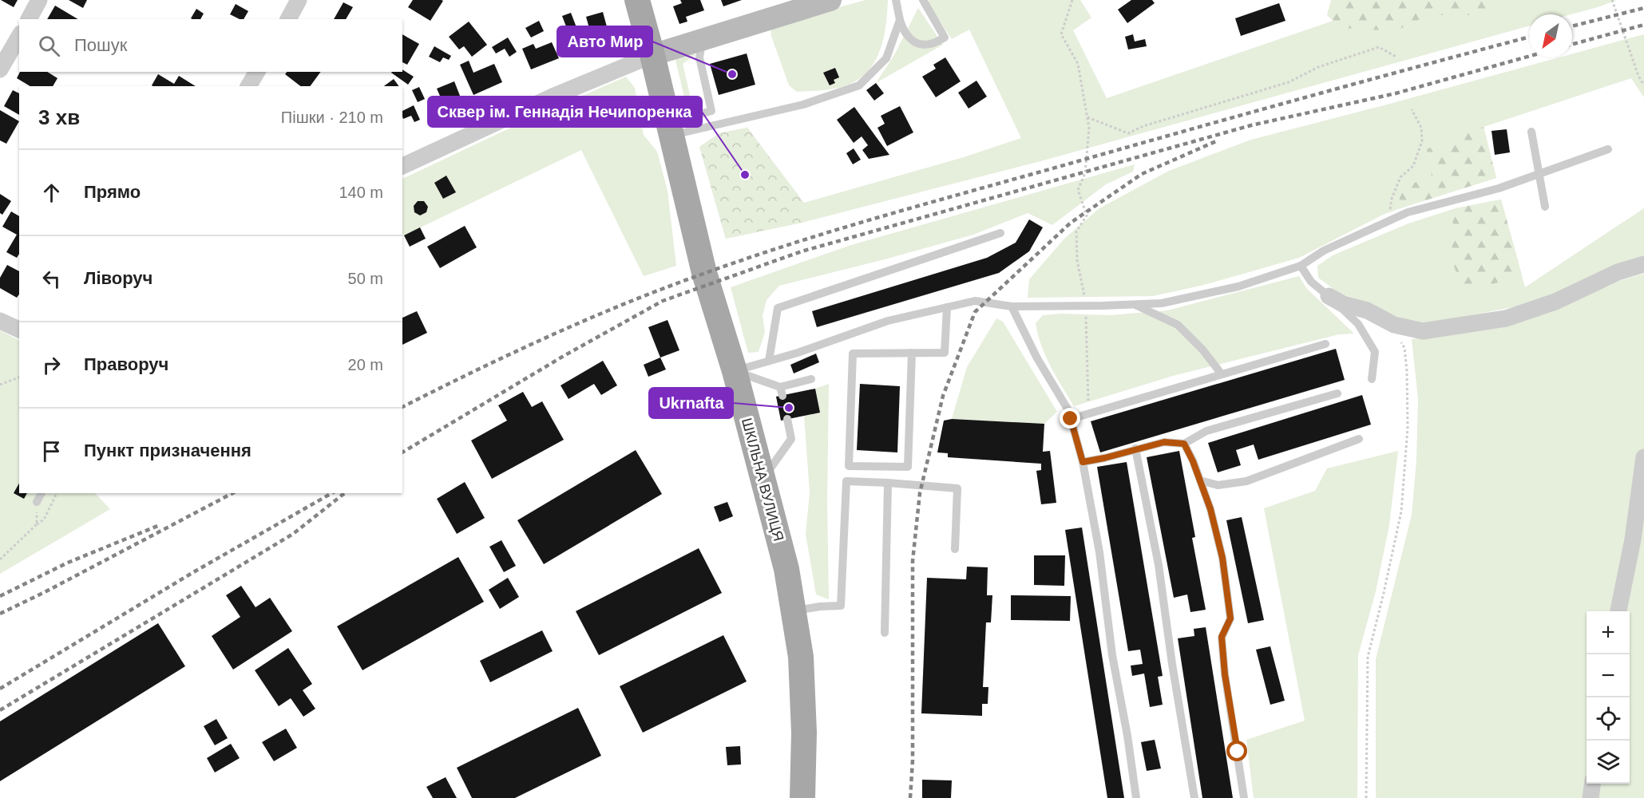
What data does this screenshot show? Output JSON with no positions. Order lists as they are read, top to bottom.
{
  "streets": {
    "main road": ["ШКІЛЬНА ВУЛИЦЯ"]
  },
  "places": ["Авто Мир", "Сквер ім. Геннадія Нечипоренка", "Ukrnafta"],
  "north": "bottom left",
  "page": {
    "search": "Пошук",
    "heading": ["3 хв", "Пішки · 210 m"],
    "list": [
      ["Прямо", "140 m"],
      ["Ліворуч", "50 m"],
      ["Праворуч", "20 m"],
      "Пункт призначення"
    ],
    "map_buttons": ["+", "−"]
  }
}
